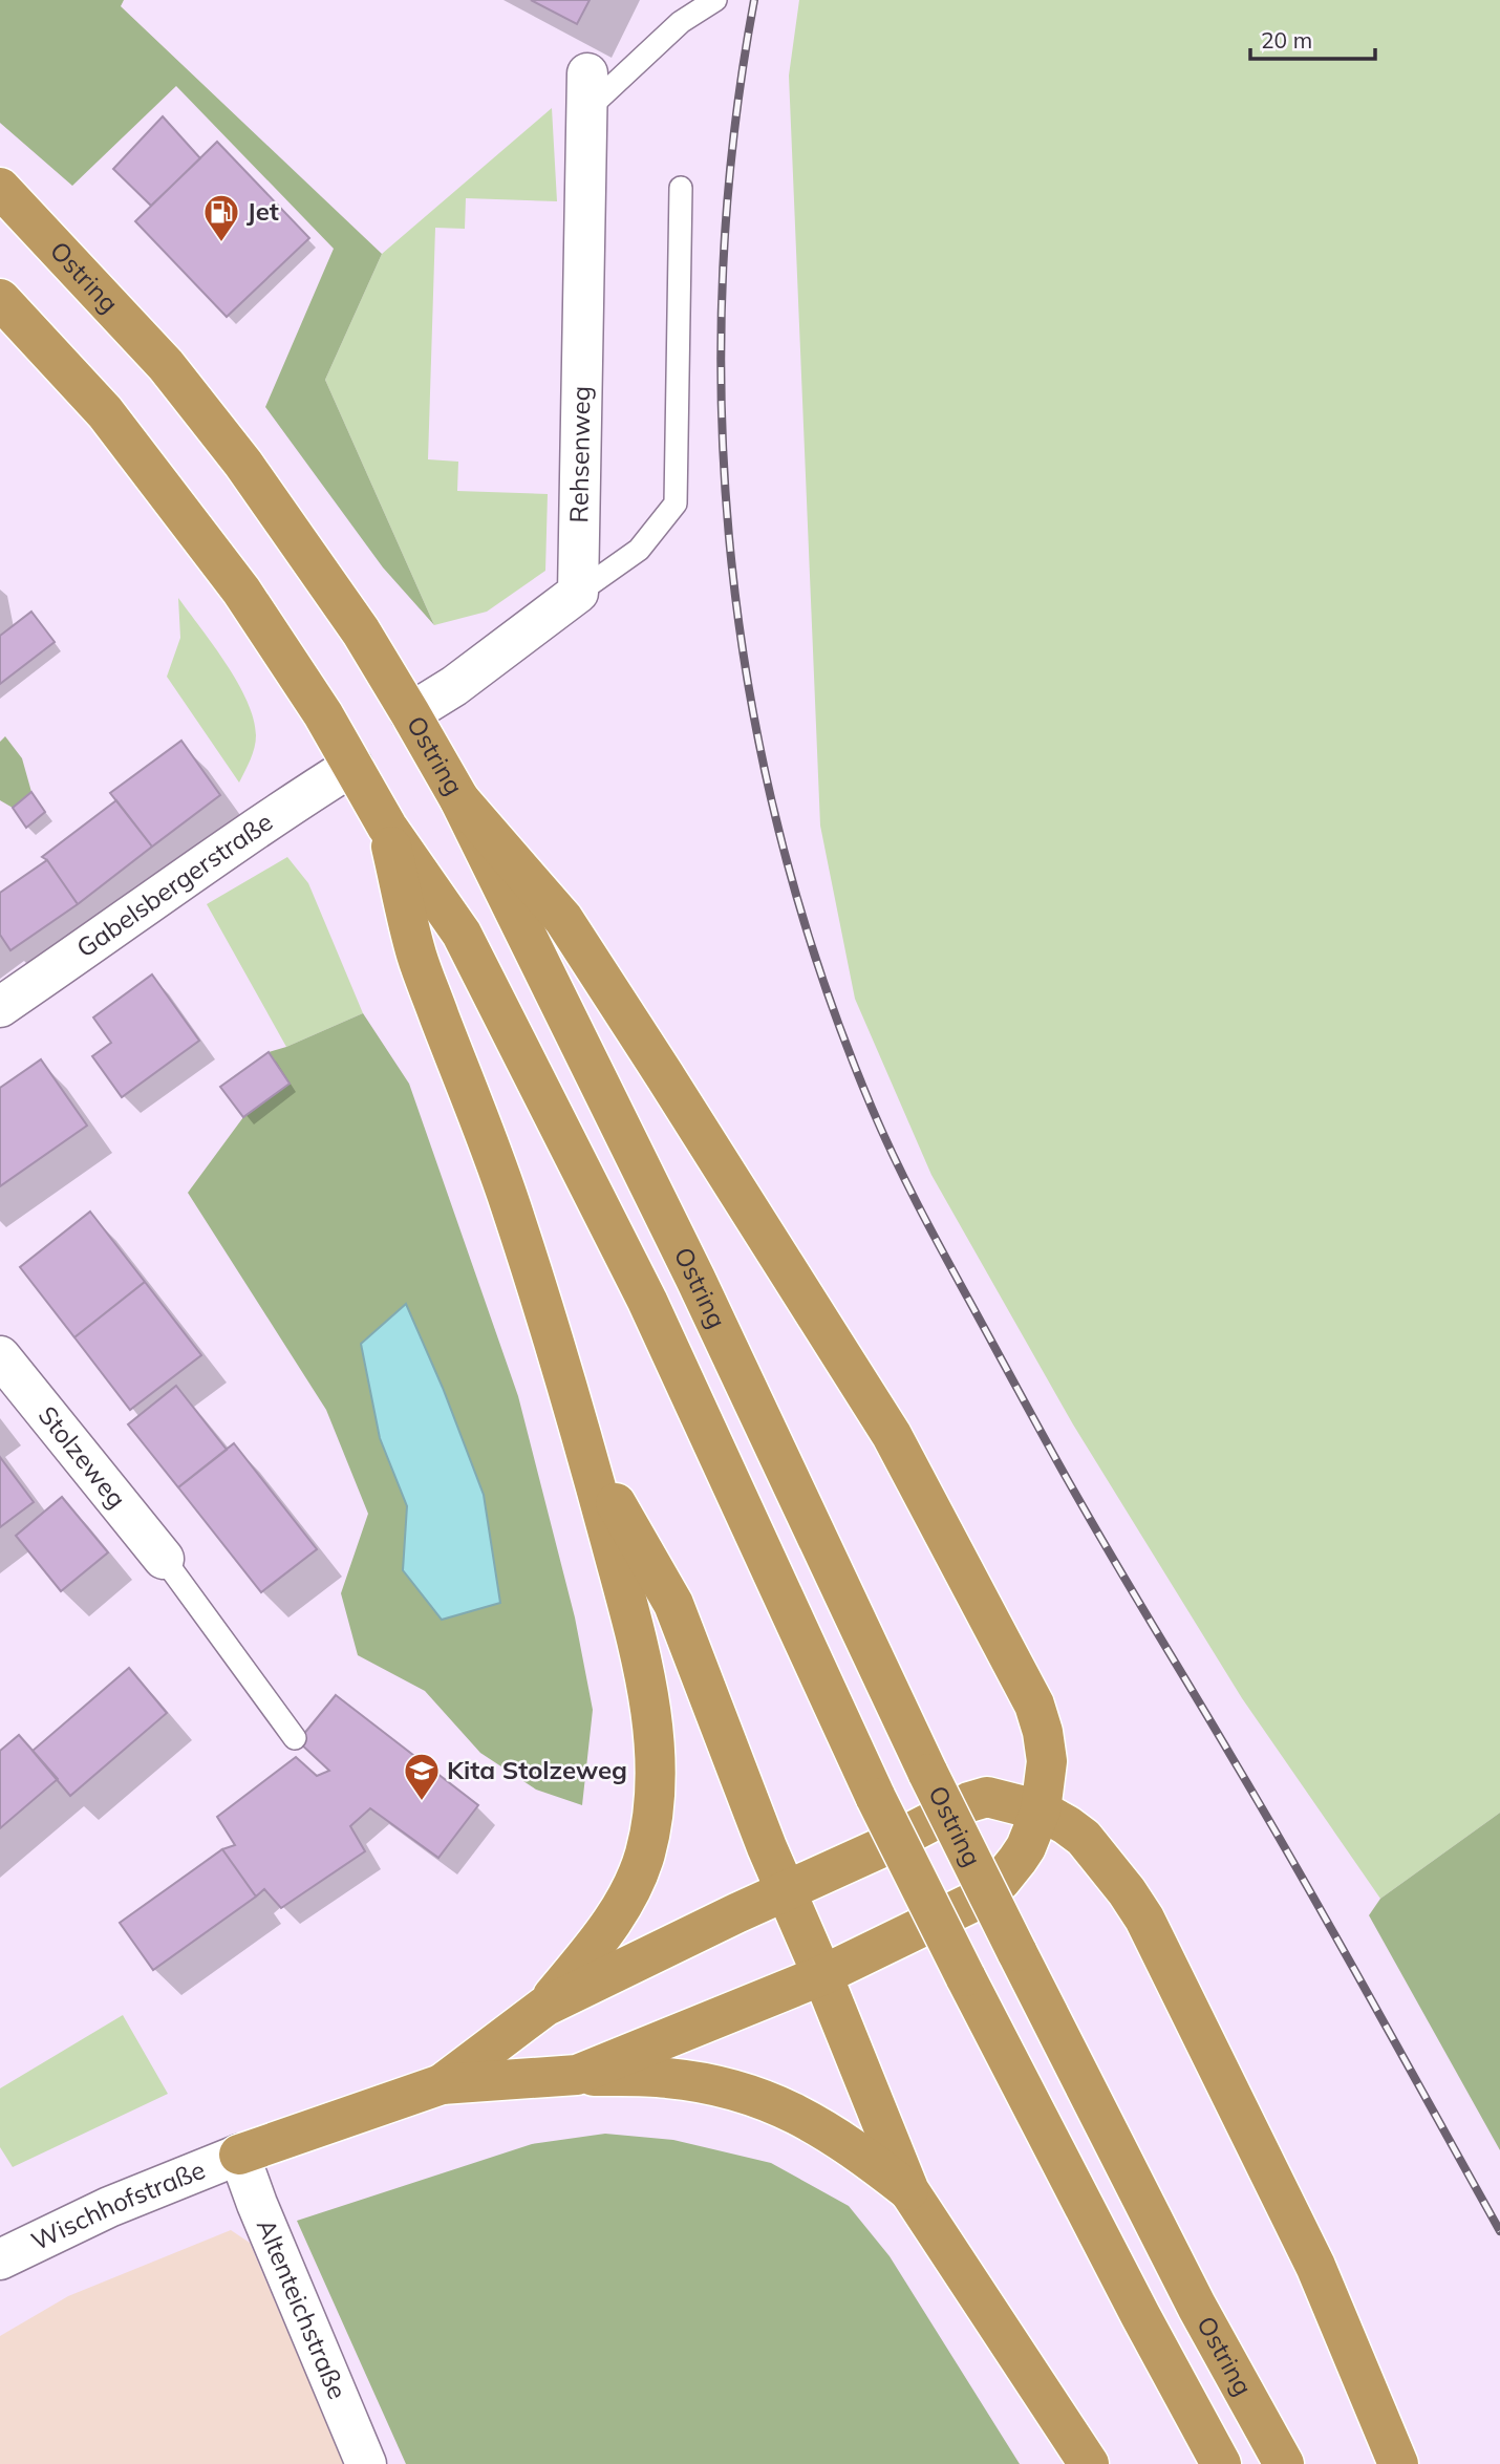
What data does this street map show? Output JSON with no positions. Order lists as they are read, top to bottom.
{
  "streets": {
    "highway": ["Ostring"],
    "street": [
      "Rehsenweg",
      "Gabelsbergerstraße",
      "Stolzeweg",
      "Wischhofstraße",
      "Altenteichstraße"
    ]
  },
  "crossings": [
    ["Ostring", "Gabelsbergerstraße"],
    ["Wischhofstraße", "Altenteichstraße"]
  ],
  "places": {
    "fuel station": ["Jet"],
    "school or university": ["Kita Stolzeweg"]
  },
  "scale_bar": "20 m"
}
